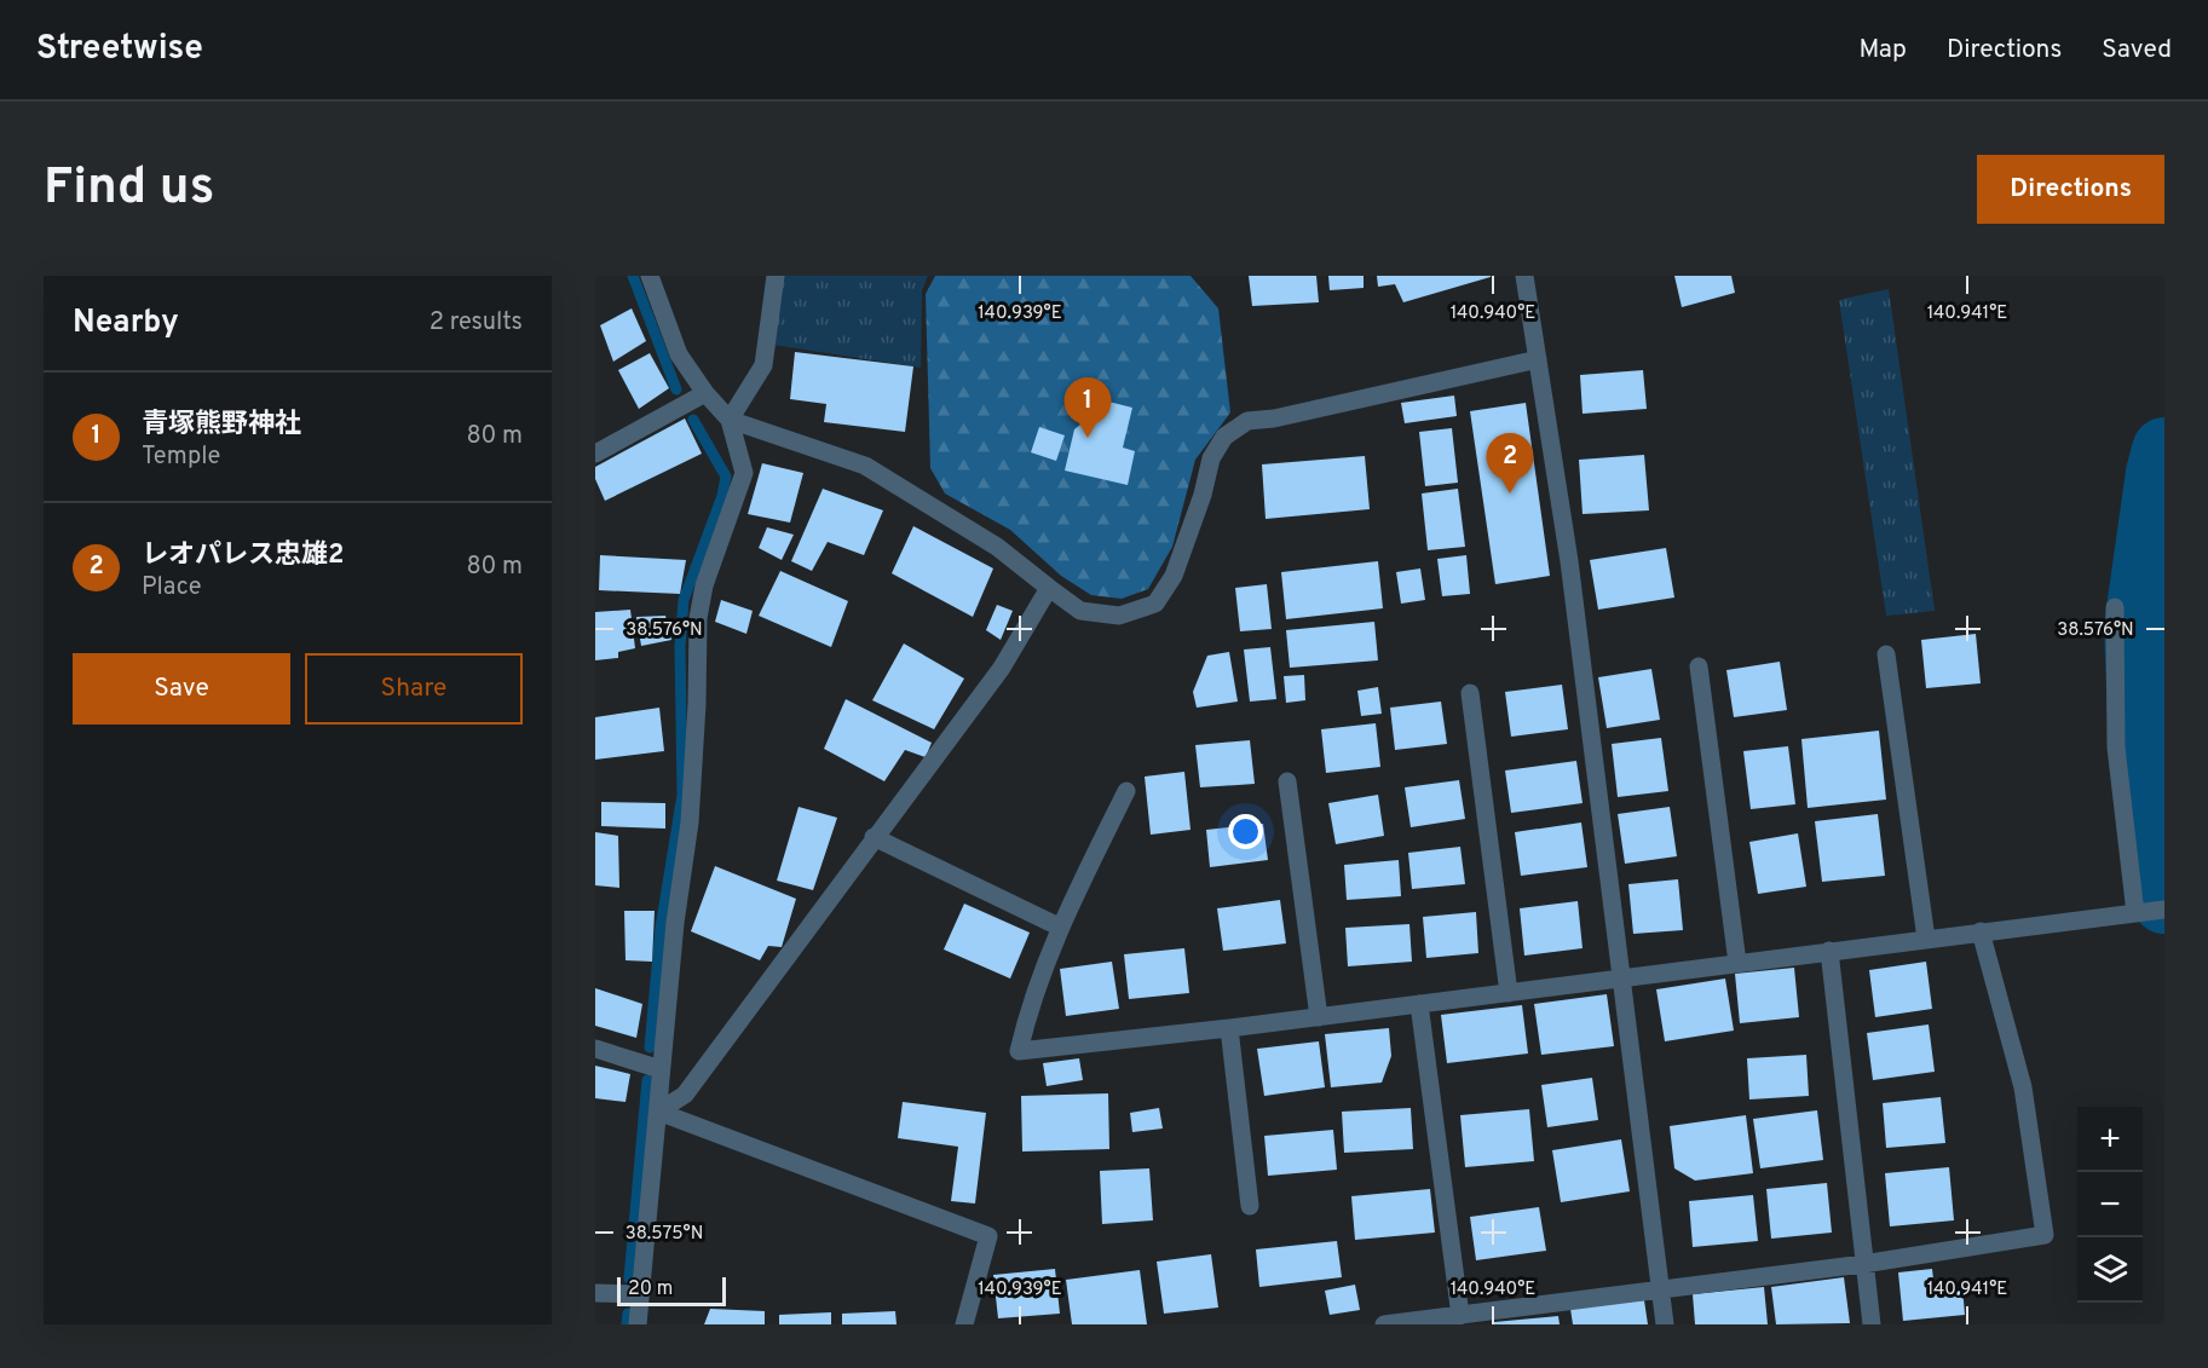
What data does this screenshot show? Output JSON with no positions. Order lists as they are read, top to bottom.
{
  "scale_bar": "20 m",
  "page": {
    "header": "Streetwise",
    "nav": ["Map", "Directions", "Saved"],
    "buttons": [
      "Directions",
      ["Save", "Share"]
    ],
    "title": "Find us",
    "heading": ["Nearby", "2 results"],
    "list": [
      {
        "mark": "1",
        "name": "青塚熊野神社",
        "note": "Temple",
        "value": "80 m"
      },
      {
        "mark": "2",
        "name": "レオパレス忠雄2",
        "note": "Place",
        "value": "80 m"
      }
    ],
    "pins": ["1", "2"],
    "map_buttons": ["+", "−"],
    "scale": "20 m"
  },
  "coordinates": [
    "140.939°E",
    "140.940°E",
    "140.941°E",
    "38.576°N",
    "38.575°N"
  ]
}
